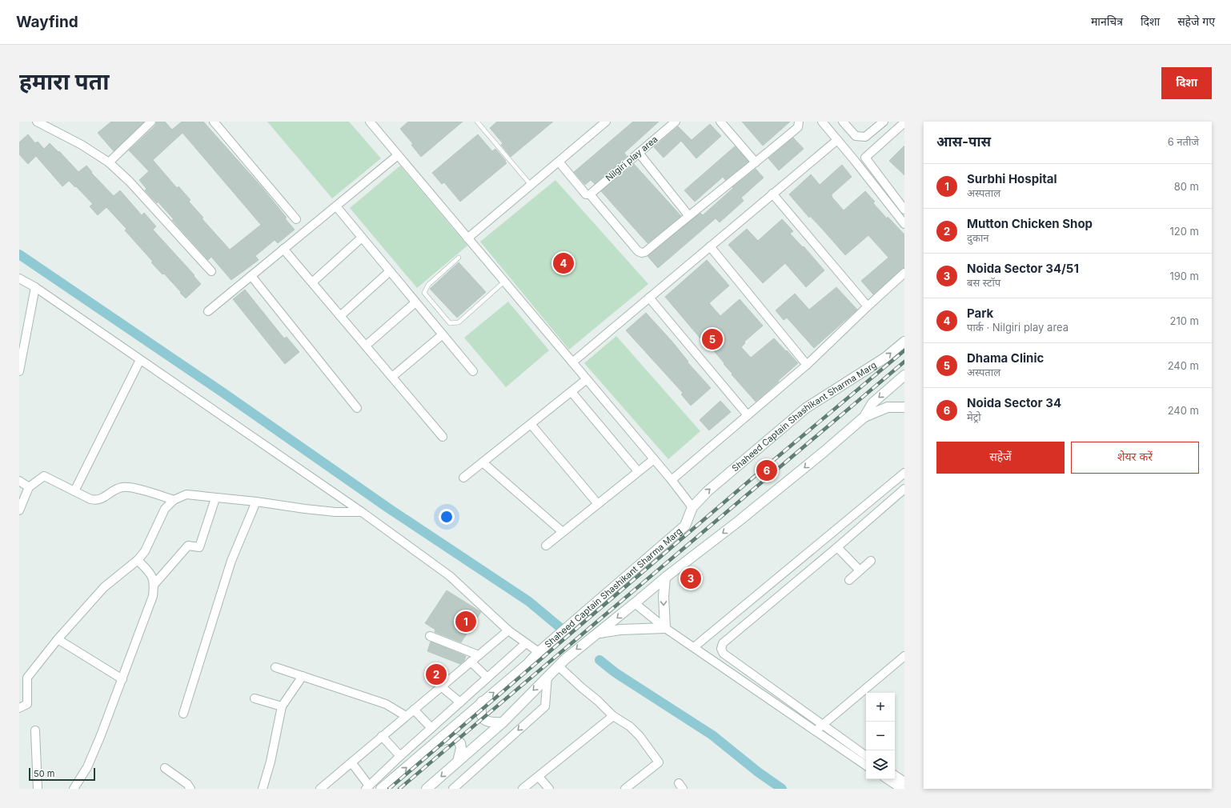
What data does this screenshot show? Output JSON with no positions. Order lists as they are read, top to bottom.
{
  "streets": {
    "main road": ["Shaheed Captain Shashikant Sharma Marg"],
    "street": ["Nilgiri play area"]
  },
  "scale_bar": "50 m",
  "page": {
    "header": "Wayfind",
    "nav": ["मानचित्र", "दिशा", "सहेजे गए"],
    "buttons": [
      "दिशा",
      ["सहेजें", "शेयर करें"]
    ],
    "title": "हमारा पता",
    "heading": ["आस-पास", "6 नतीजे"],
    "list": [
      {
        "mark": "1",
        "name": "Surbhi Hospital",
        "note": "अस्पताल",
        "value": "80 m"
      },
      {
        "mark": "2",
        "name": "Mutton Chicken Shop",
        "note": "दुकान",
        "value": "120 m"
      },
      {
        "mark": "3",
        "name": "Noida Sector 34/51",
        "note": "बस स्टॉप",
        "value": "190 m"
      },
      {
        "mark": "4",
        "name": "Park",
        "note": "पार्क · Nilgiri play area",
        "value": "210 m"
      },
      {
        "mark": "5",
        "name": "Dhama Clinic",
        "note": "अस्पताल",
        "value": "240 m"
      },
      {
        "mark": "6",
        "name": "Noida Sector 34",
        "note": "मेट्रो",
        "value": "240 m"
      }
    ],
    "pins": [
      "4",
      "5",
      "6",
      "3",
      "1",
      "2"
    ],
    "map_buttons": ["+", "−"],
    "scale": "50 m"
  }
}
